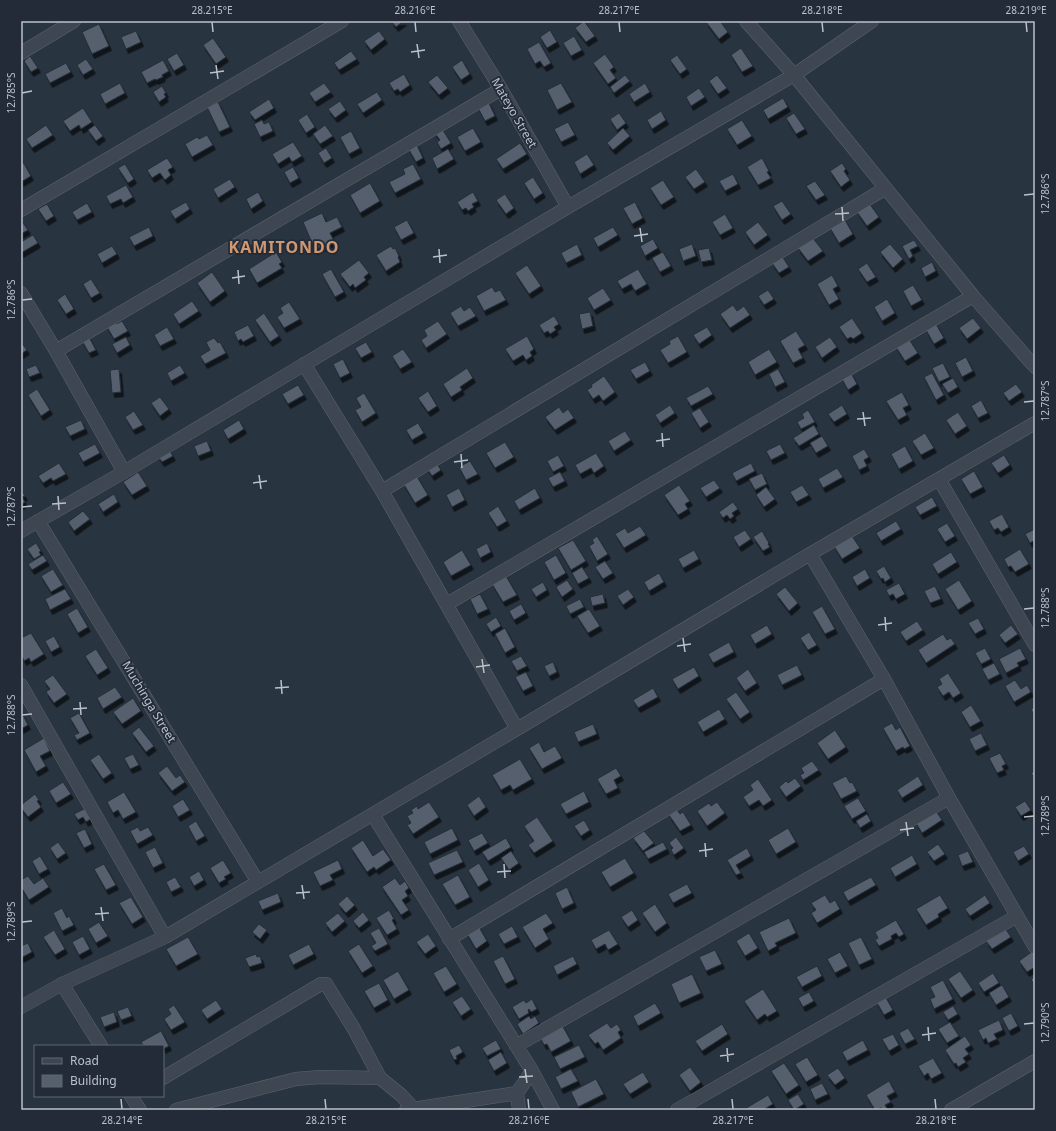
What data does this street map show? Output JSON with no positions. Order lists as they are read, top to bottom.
{
  "streets": {
    "street": ["Mateyo Street", "Muchinga Street"]
  },
  "districts": ["KAMITONDO"],
  "legend": ["Road", "Building"],
  "coordinates": [
    "28.215°E",
    "28.216°E",
    "28.217°E",
    "28.218°E",
    "28.219°E",
    "12.785°S",
    "12.786°S",
    "12.787°S",
    "12.788°S",
    "12.789°S",
    "12.790°S",
    "28.214°E"
  ]
}
